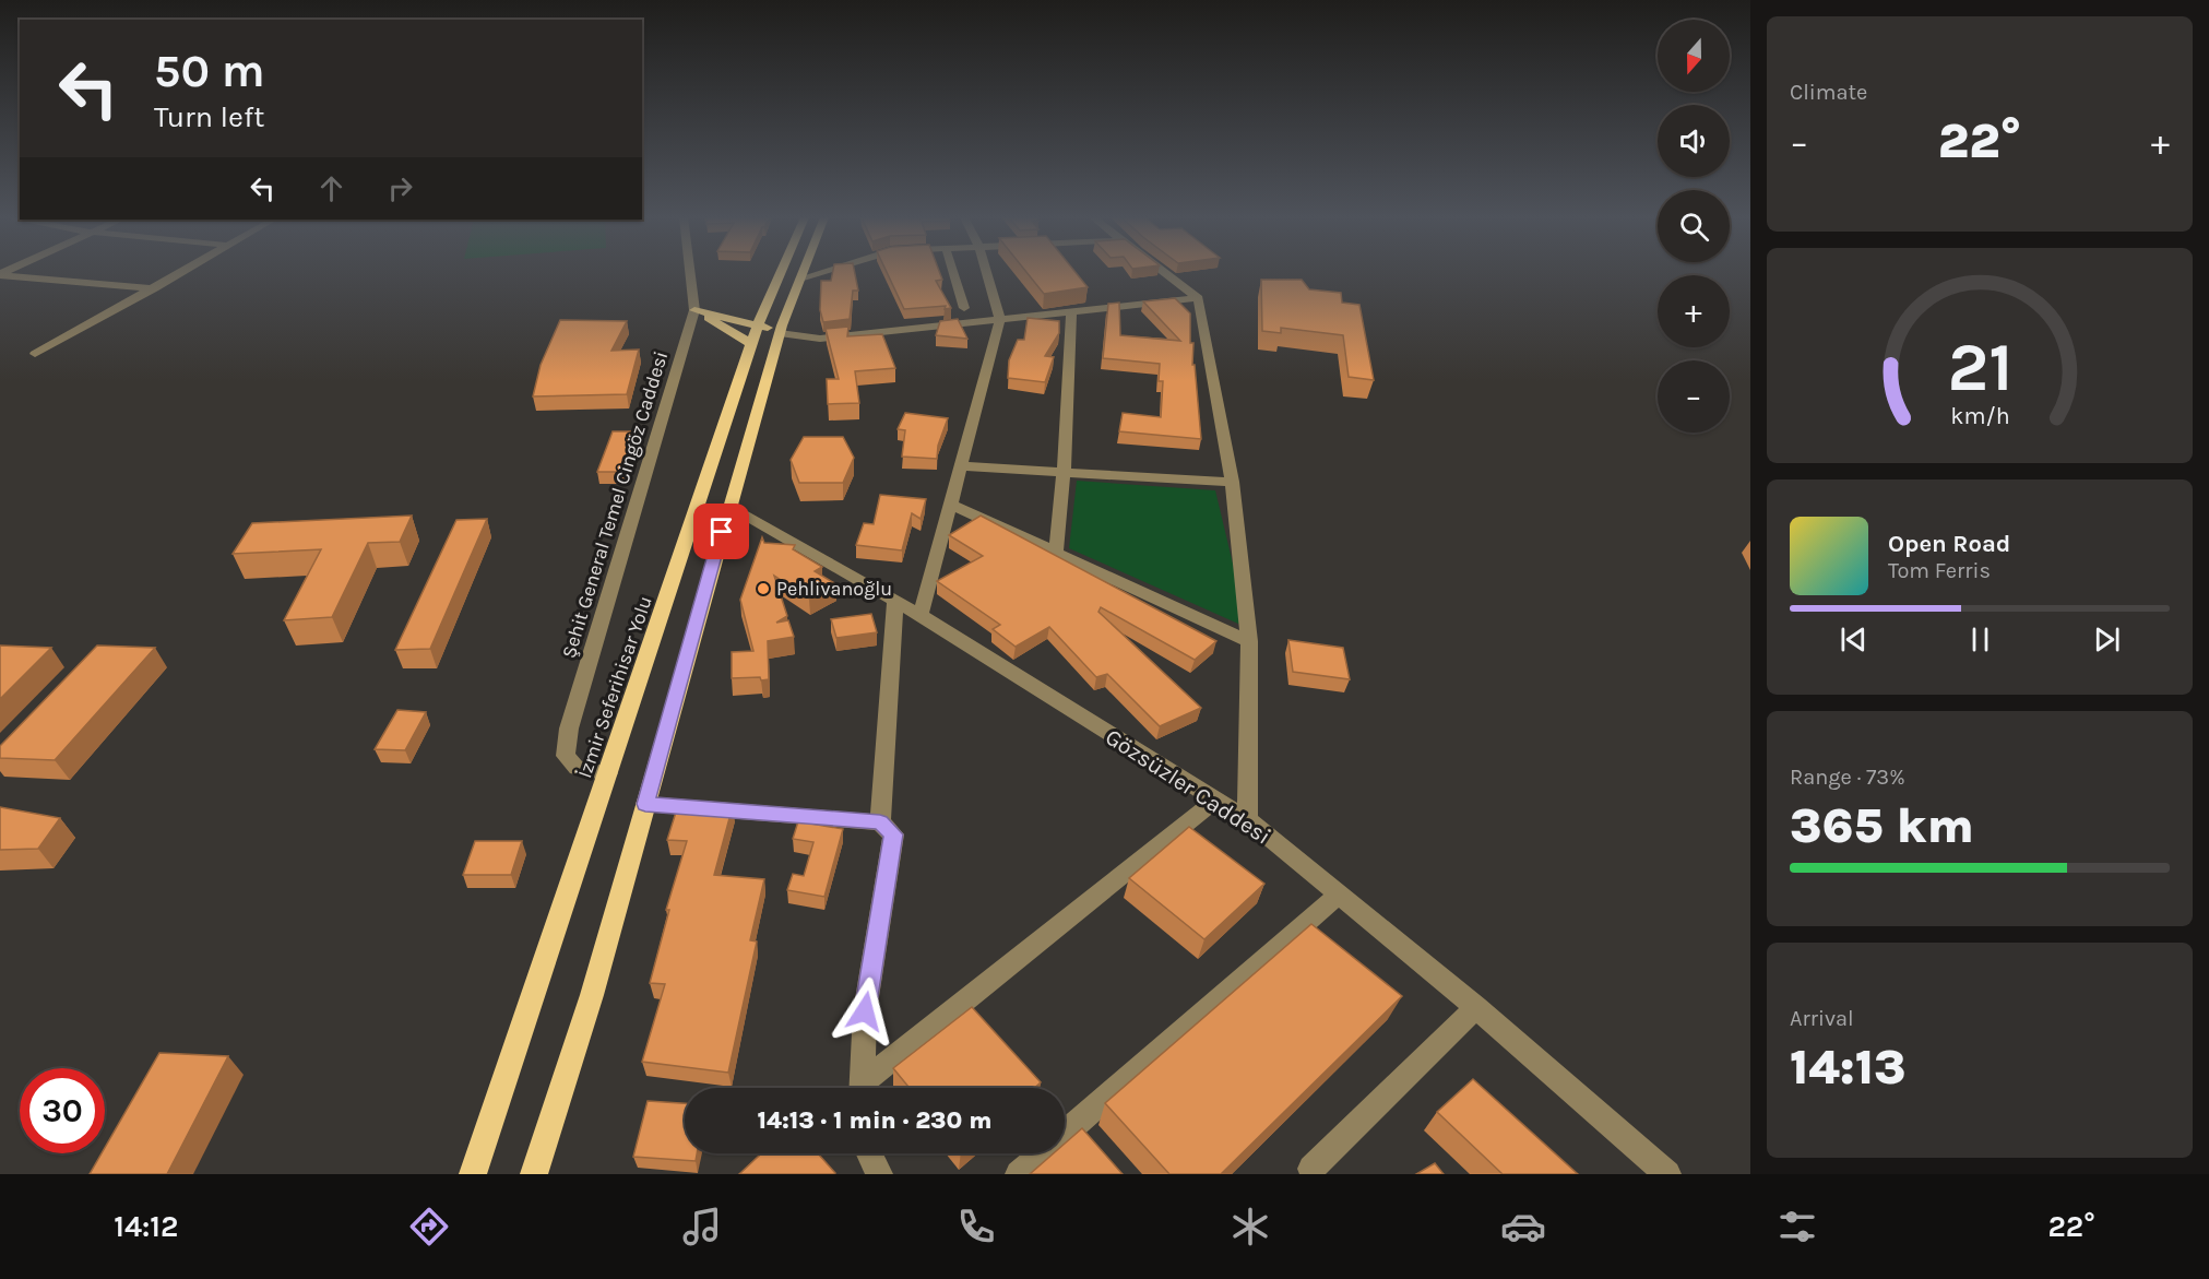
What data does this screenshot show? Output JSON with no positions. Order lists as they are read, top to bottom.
{
  "streets": {
    "main road": ["İzmir Seferihisar Yolu"],
    "street": ["Şehit General Temel Cingöz Caddesi", "Gözsüzler Caddesi"]
  },
  "crossings": [
    ["Şehit General Temel Cingöz Caddesi", "İzmir Seferihisar Yolu"]
  ],
  "places": ["Pehlivanoğlu"],
  "north": "bottom",
  "page": {
    "tile": [
      "Climate",
      ["Range · 73%", "365 km"],
      ["Arrival", "14:13"]
    ],
    "map_buttons": ["+", "−"],
    "turn": ["50 m", "Turn left"],
    "heat": ["−", "22°", "+"],
    "song": ["Open Road", "Tom Ferris"],
    "limit": "30",
    "trip": "14:13 · 1 min · 230 m",
    "tabs": ["14:12", "22°"],
    "gauge": ["21", "km/h"]
  }
}
